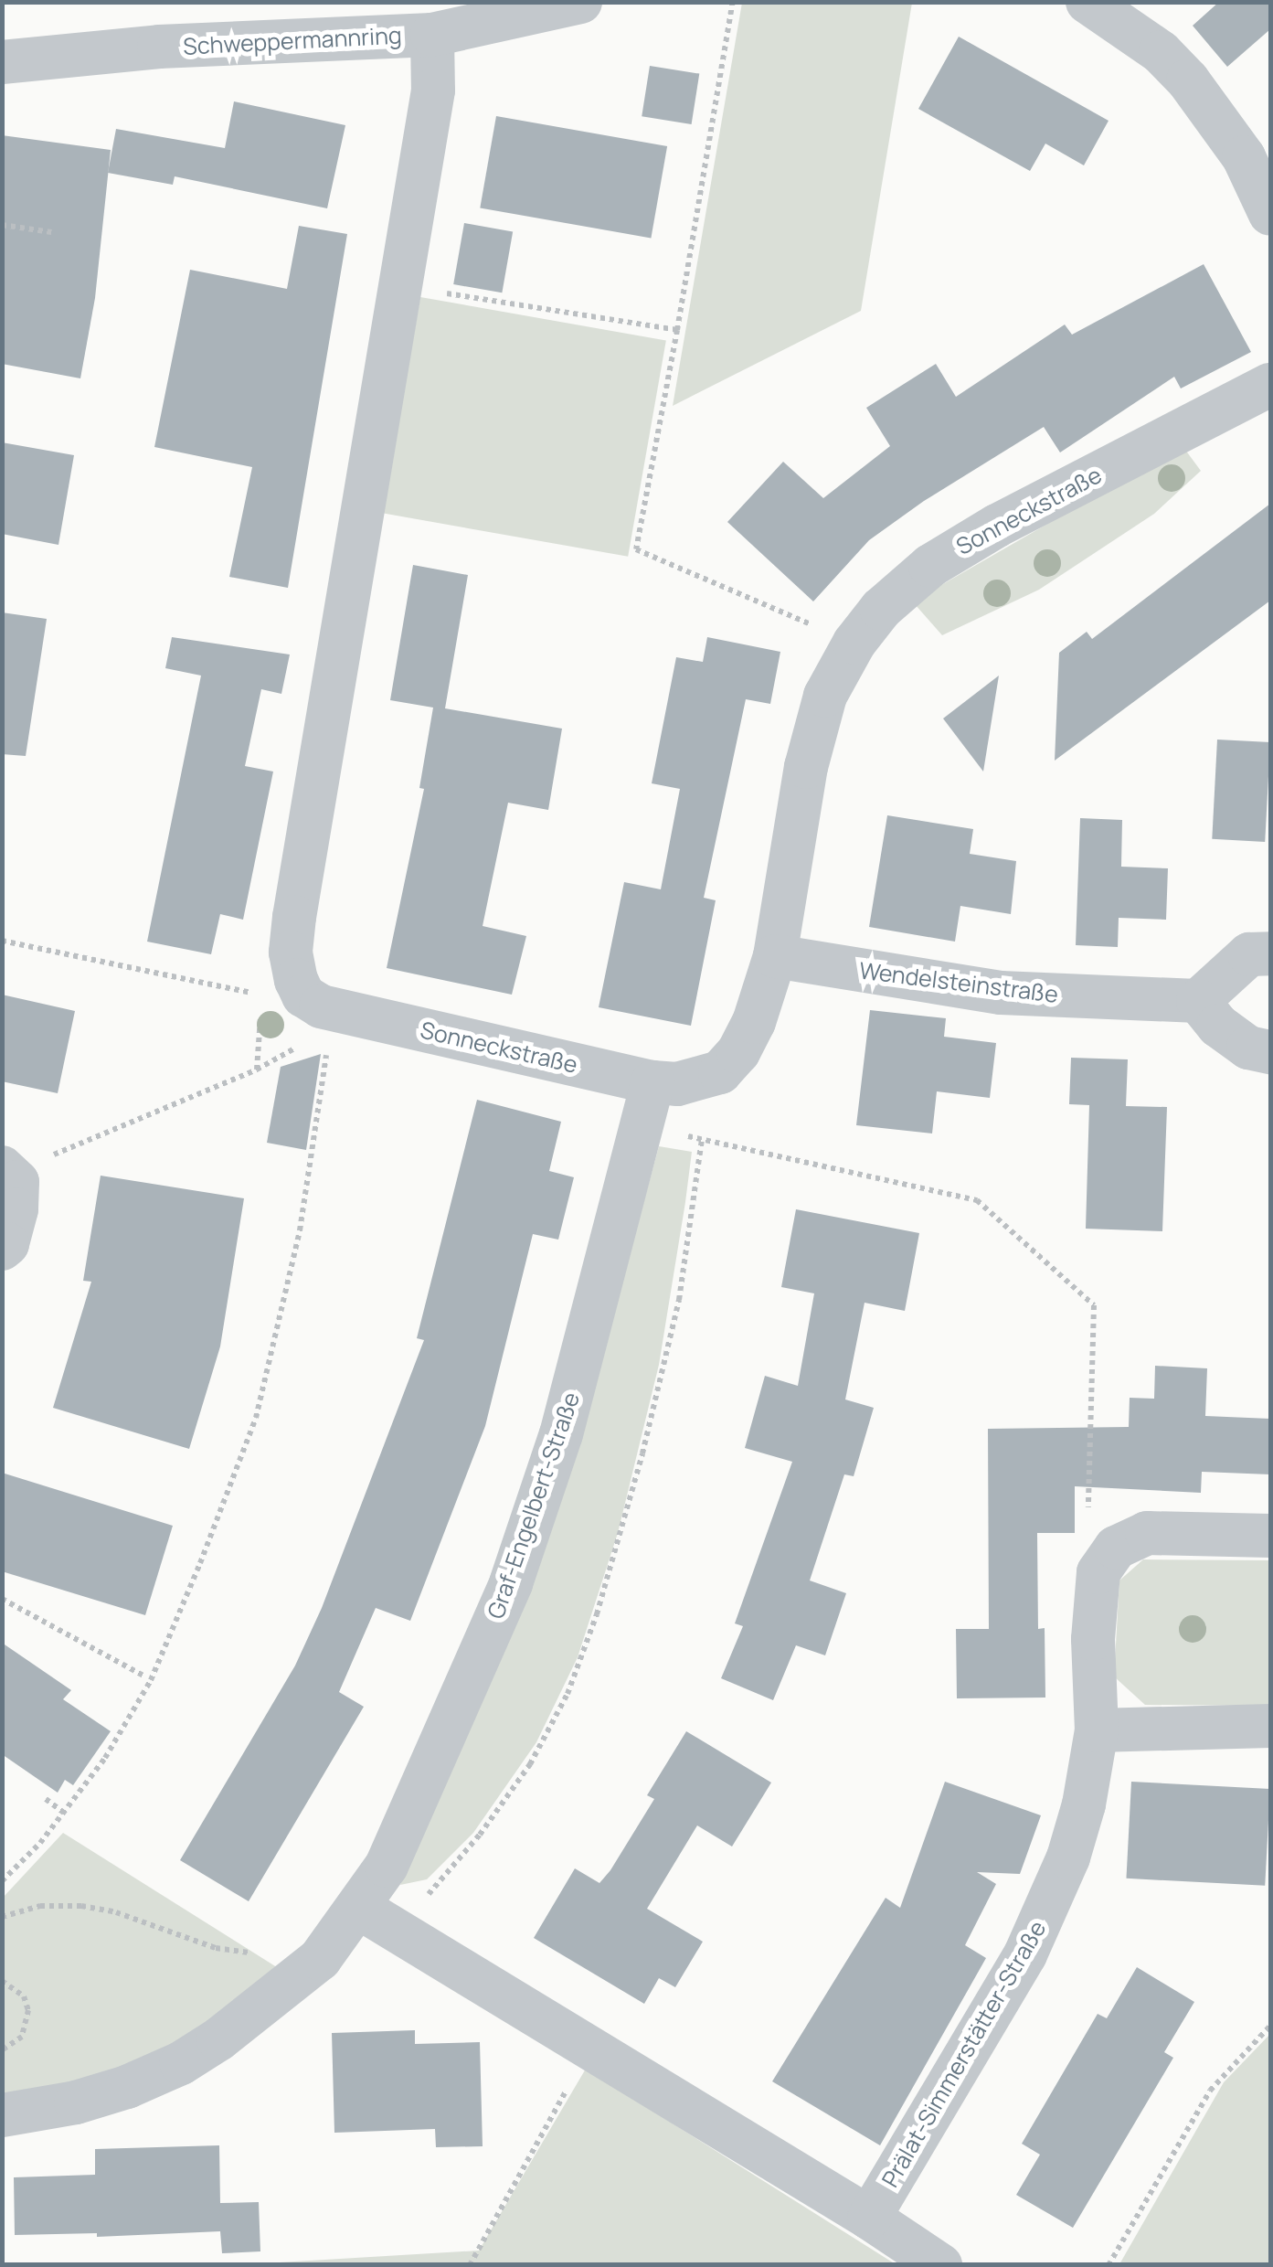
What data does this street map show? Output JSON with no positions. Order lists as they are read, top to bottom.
{
  "streets": {
    "street": [
      "Schweppermannring",
      "Sonneckstraße",
      "Wendelsteinstraße",
      "Graf-Engelbert-Straße",
      "Prälat-Simmerstätter-Straße"
    ]
  },
  "crossings": [
    ["Sonneckstraße", "Wendelsteinstraße"],
    ["Sonneckstraße", "Graf-Engelbert-Straße"]
  ]
}
